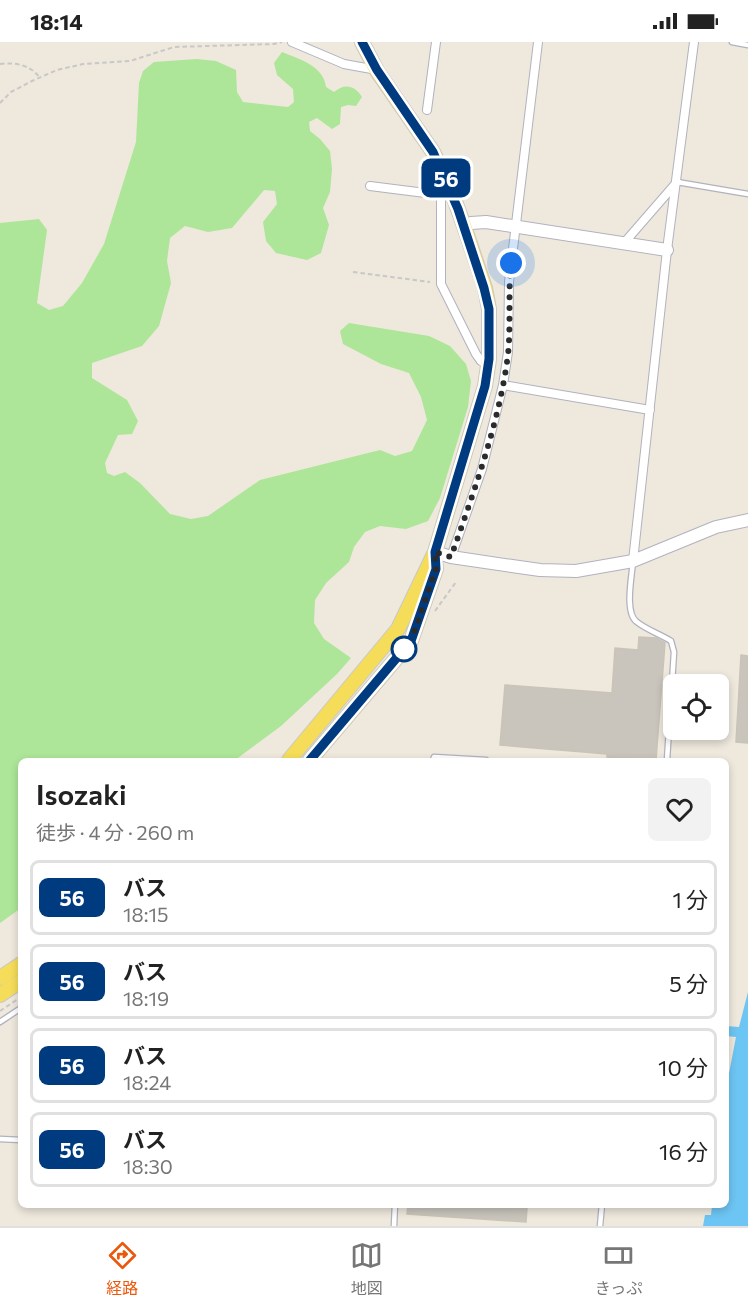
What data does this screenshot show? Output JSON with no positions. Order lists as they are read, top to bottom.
{
  "lines": ["bus line 56"],
  "page": {
    "status": "18:14",
    "on_map": "56",
    "heading": ["Isozaki", "徒歩 · 4 分 · 260 m"],
    "list": [
      {
        "mark": "56",
        "name": "バス",
        "note": "18:15",
        "value": "1 分"
      },
      {
        "mark": "56",
        "name": "バス",
        "note": "18:19",
        "value": "5 分"
      },
      {
        "mark": "56",
        "name": "バス",
        "note": "18:24",
        "value": "10 分"
      },
      {
        "mark": "56",
        "name": "バス",
        "note": "18:30",
        "value": "16 分"
      }
    ],
    "tabs": ["経路", "地図", "きっぷ"]
  }
}
